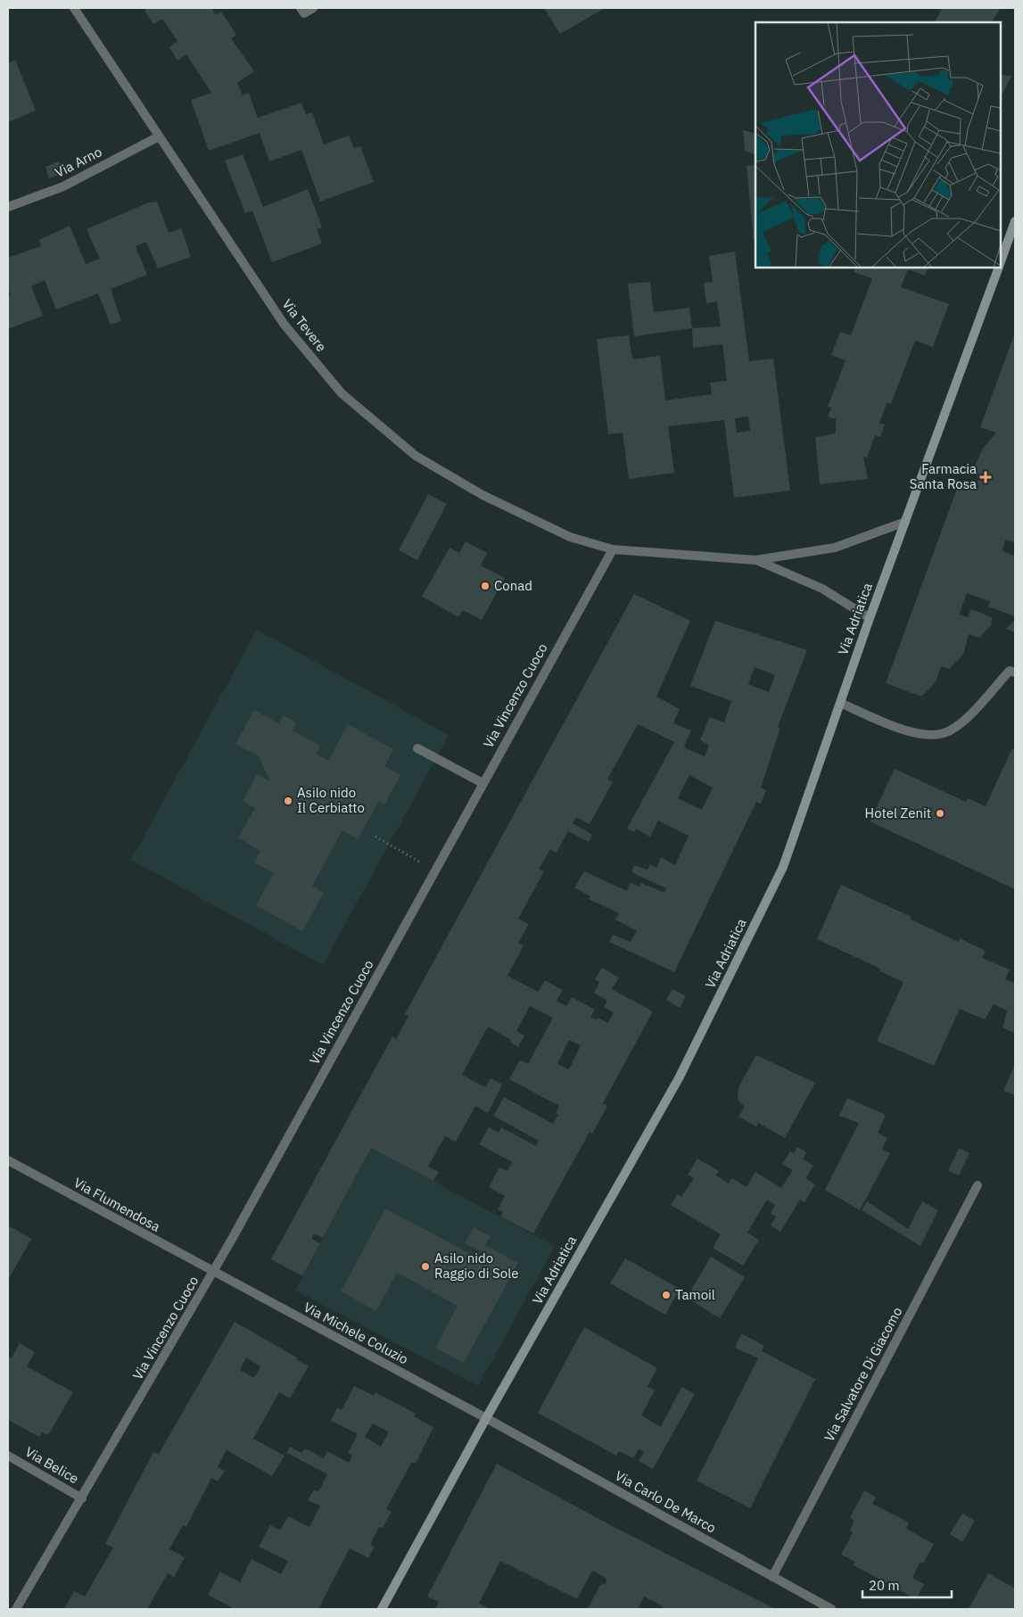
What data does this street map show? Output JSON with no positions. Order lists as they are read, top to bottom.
{
  "streets": {
    "street": [
      "Via Arno",
      "Via Tevere",
      "Via Adriatica",
      "Via Vincenzo Cuoco",
      "Via Flumendosa",
      "Via Michele Coluzio",
      "Via Salvatore Di Giacomo",
      "Via Belice",
      "Via Carlo De Marco"
    ]
  },
  "crossings": [
    ["Via Arno", "Via Tevere"],
    ["Via Tevere", "Via Vincenzo Cuoco"],
    ["Via Adriatica", "Via Michele Coluzio"],
    ["Via Adriatica", "Via Carlo De Marco"],
    ["Via Vincenzo Cuoco", "Via Flumendosa"],
    ["Via Vincenzo Cuoco", "Via Michele Coluzio"],
    ["Via Vincenzo Cuoco", "Via Belice"],
    ["Via Flumendosa", "Via Michele Coluzio"],
    ["Via Michele Coluzio", "Via Carlo De Marco"],
    ["Via Salvatore Di Giacomo", "Via Carlo De Marco"]
  ],
  "places": {
    "health": ["Farmacia Santa Rosa"],
    "other": [
      "Conad",
      "Asilo nido Il Cerbiatto",
      "Hotel Zenit",
      "Asilo nido Raggio di Sole",
      "Tamoil"
    ]
  },
  "scale_bar": "20 m"
}
